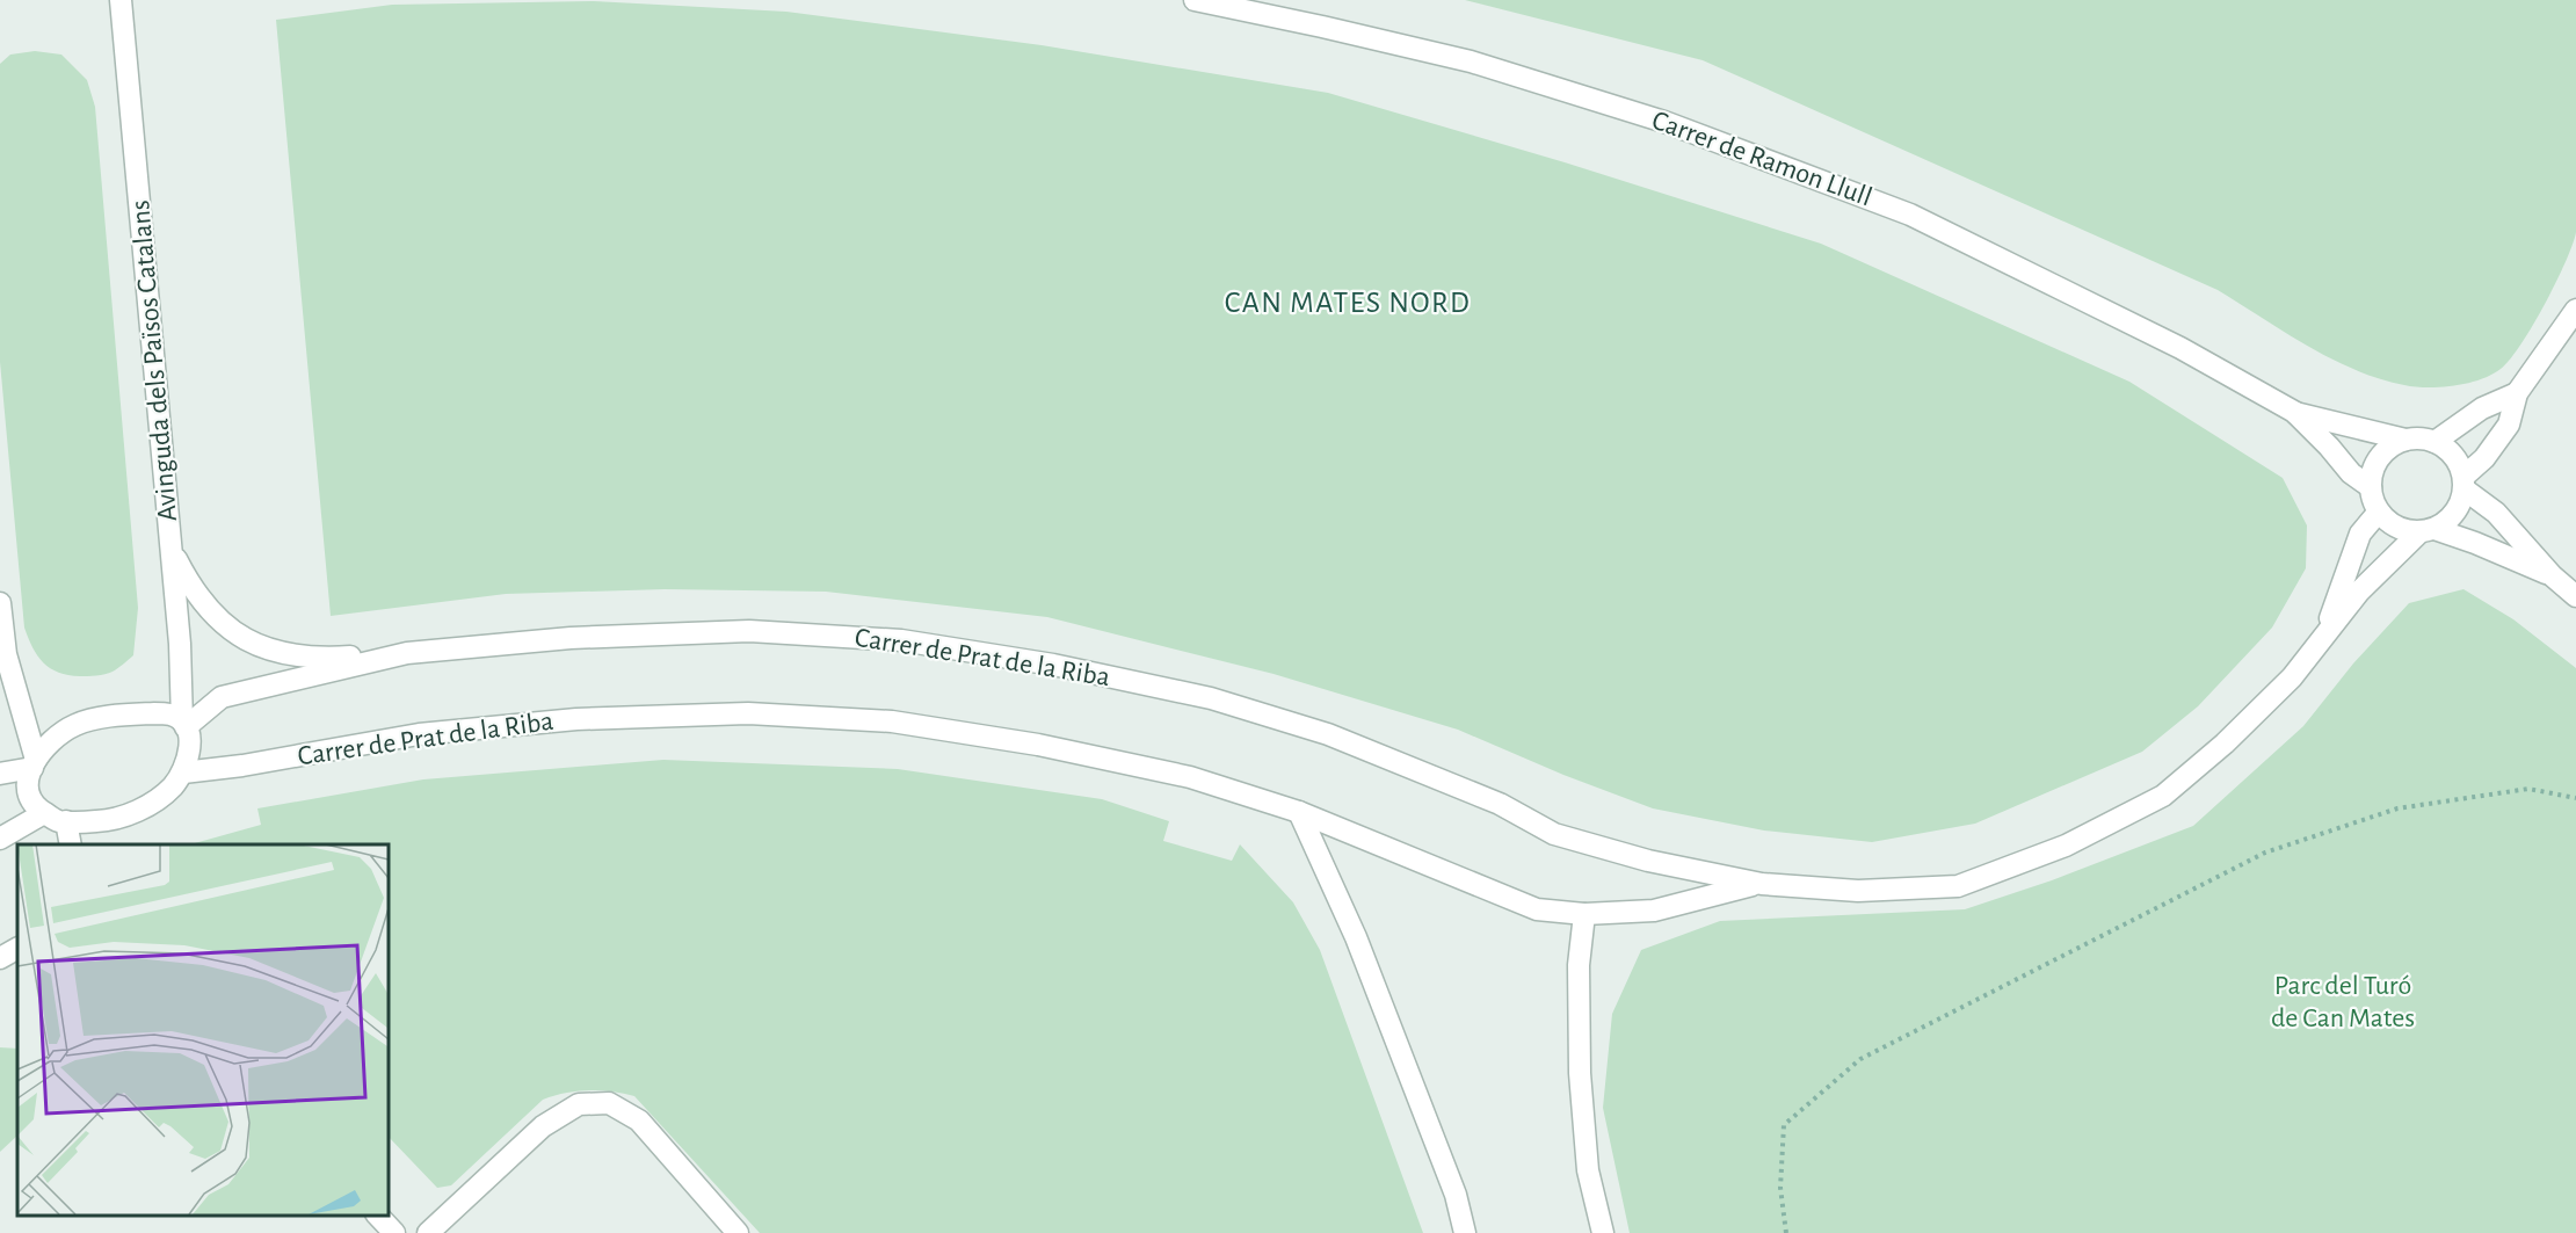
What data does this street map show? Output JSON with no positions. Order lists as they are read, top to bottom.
{
  "streets": {
    "street": ["Carrer de Ramon Llull", "Avinguda dels Països Catalans", "Carrer de Prat de la Riba"]
  },
  "crossings": [
    ["Carrer de Ramon Llull", "Carrer de Prat de la Riba"],
    ["Avinguda dels Països Catalans", "Carrer de Prat de la Riba"]
  ],
  "districts": ["CAN MATES NORD"],
  "parks": ["Parc del Turó de Can Mates"]
}
